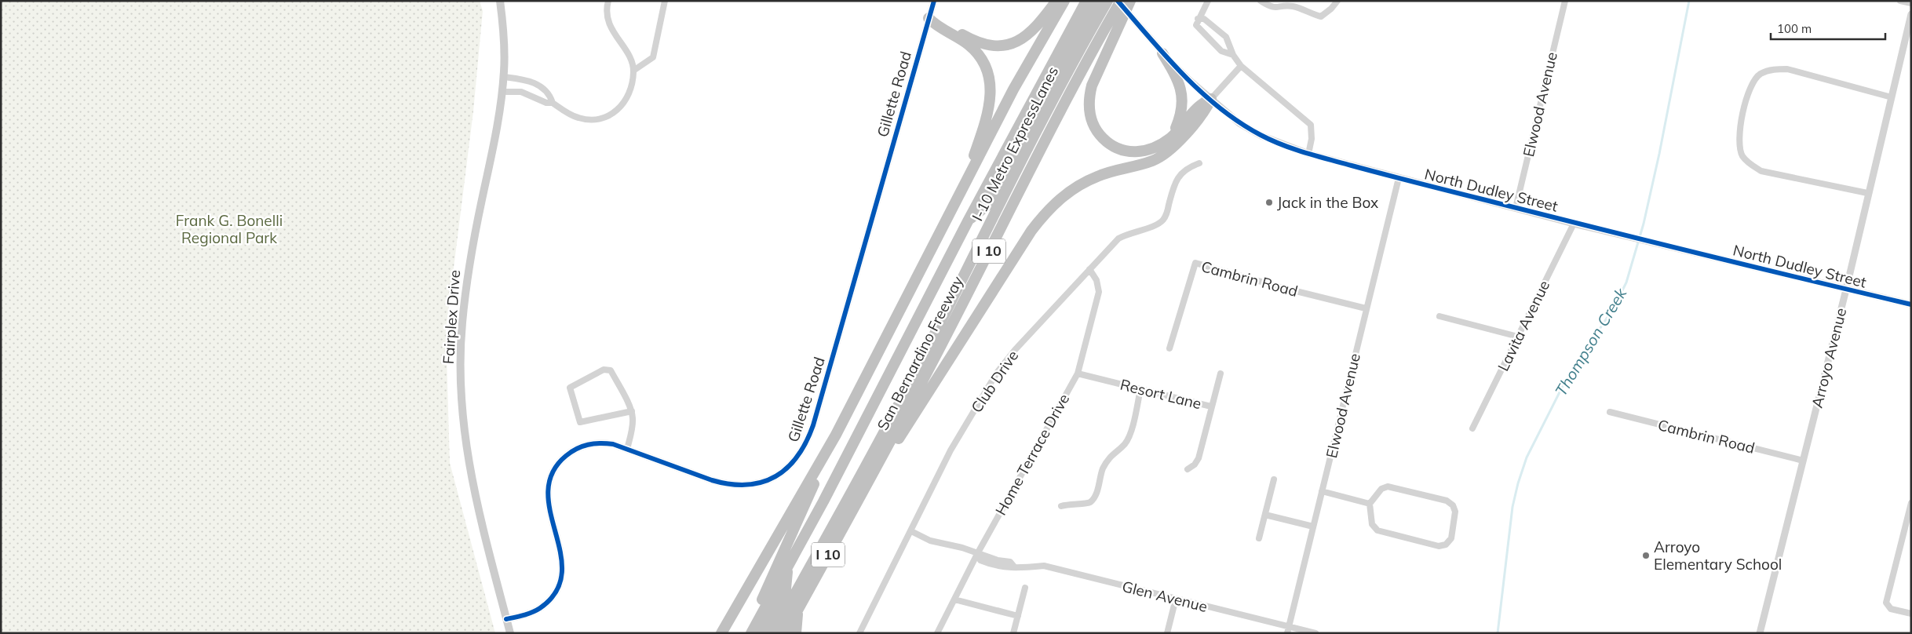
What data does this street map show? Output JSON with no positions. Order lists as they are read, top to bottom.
{
  "streets": {
    "highway": ["I-10 Metro ExpressLanes", "I 10", "San Bernardino Freeway"],
    "main road": ["Fairplex Drive"],
    "street": [
      "Gillette Road",
      "Elwood Avenue",
      "North Dudley Street",
      "Cambrin Road",
      "Lavita Avenue",
      "Arroyo Avenue",
      "Club Drive",
      "Resort Lane",
      "Home Terrace Drive",
      "Glen Avenue"
    ]
  },
  "crossings": [
    ["Gillette Road", "Fairplex Drive"],
    ["Elwood Avenue", "North Dudley Street"],
    ["Elwood Avenue", "Cambrin Road"],
    ["Elwood Avenue", "Glen Avenue"],
    ["I-10 Metro ExpressLanes", "San Bernardino Freeway"],
    ["North Dudley Street", "Lavita Avenue"],
    ["North Dudley Street", "San Bernardino Freeway"],
    ["North Dudley Street", "Arroyo Avenue"],
    ["Cambrin Road", "Arroyo Avenue"],
    ["Club Drive", "Home Terrace Drive"],
    ["Club Drive", "Glen Avenue"],
    ["Resort Lane", "Home Terrace Drive"],
    ["Home Terrace Drive", "Glen Avenue"]
  ],
  "water": ["Thompson Creek"],
  "parks": ["Frank G. Bonelli Regional Park"],
  "places": ["Jack in the Box", "Arroyo Elementary School"],
  "scale_bar": "100 m"
}
